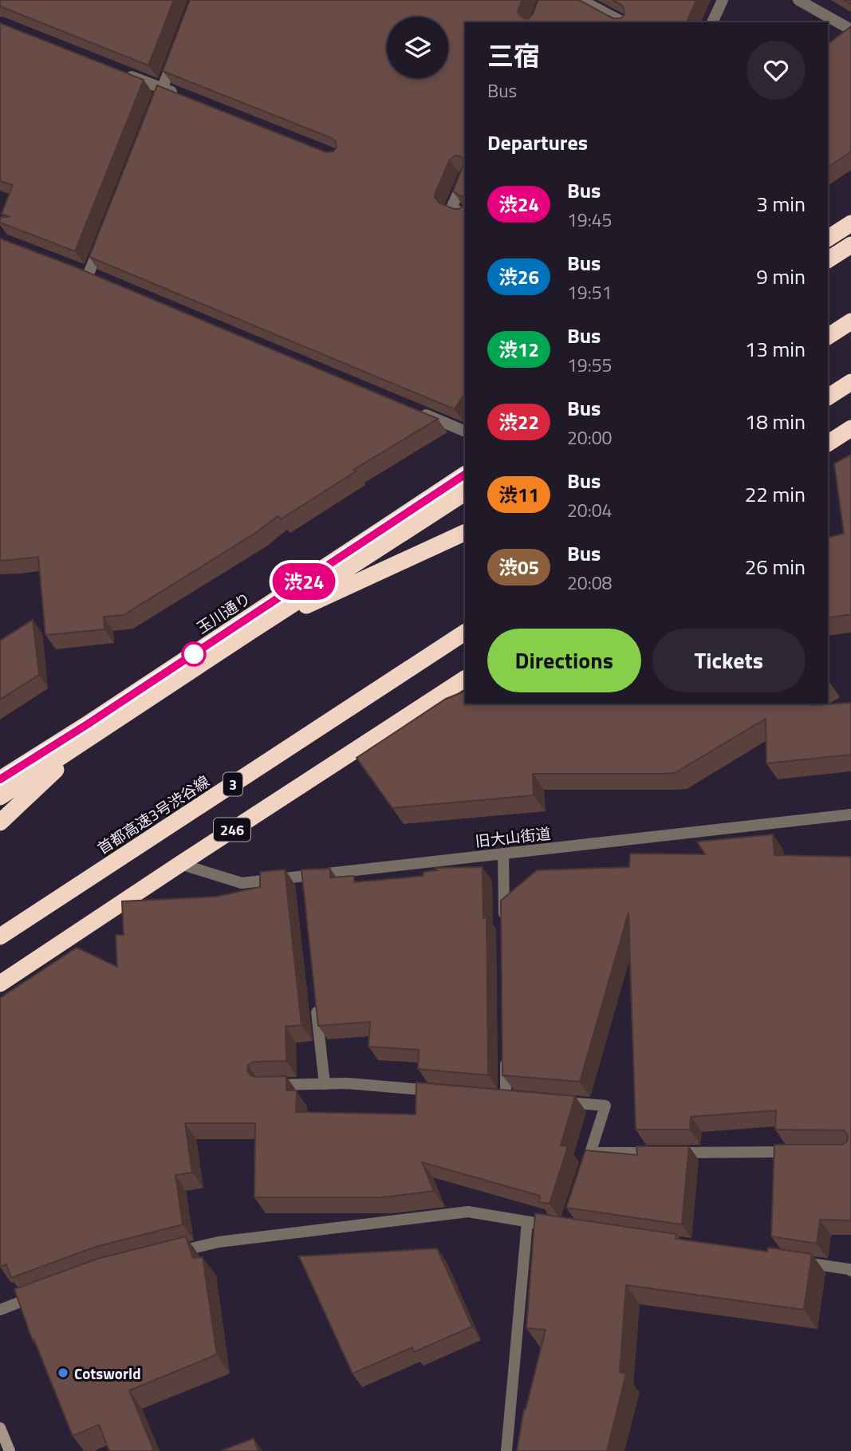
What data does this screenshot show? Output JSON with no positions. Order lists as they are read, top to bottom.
{
  "streets": {
    "highway": [
      "玉川通り",
      "3",
      "首都高速3号渋谷線",
      "246"
    ],
    "street": ["旧大山街道"]
  },
  "crossings": [
    ["246", "旧大山街道"]
  ],
  "places": ["Cotsworld"],
  "lines": ["bus line 渋24"],
  "page": {
    "on_map": "渋24",
    "heading": [
      ["三宿", "Bus"],
      "Departures"
    ],
    "list": [
      {
        "mark": "渋24",
        "name": "Bus",
        "note": "19:45",
        "value": "3 min"
      },
      {
        "mark": "渋26",
        "name": "Bus",
        "note": "19:51",
        "value": "9 min"
      },
      {
        "mark": "渋12",
        "name": "Bus",
        "note": "19:55",
        "value": "13 min"
      },
      {
        "mark": "渋22",
        "name": "Bus",
        "note": "20:00",
        "value": "18 min"
      },
      {
        "mark": "渋11",
        "name": "Bus",
        "note": "20:04",
        "value": "22 min"
      },
      {
        "mark": "渋05",
        "name": "Bus",
        "note": "20:08",
        "value": "26 min"
      }
    ],
    "buttons": ["Directions", "Tickets"]
  }
}
